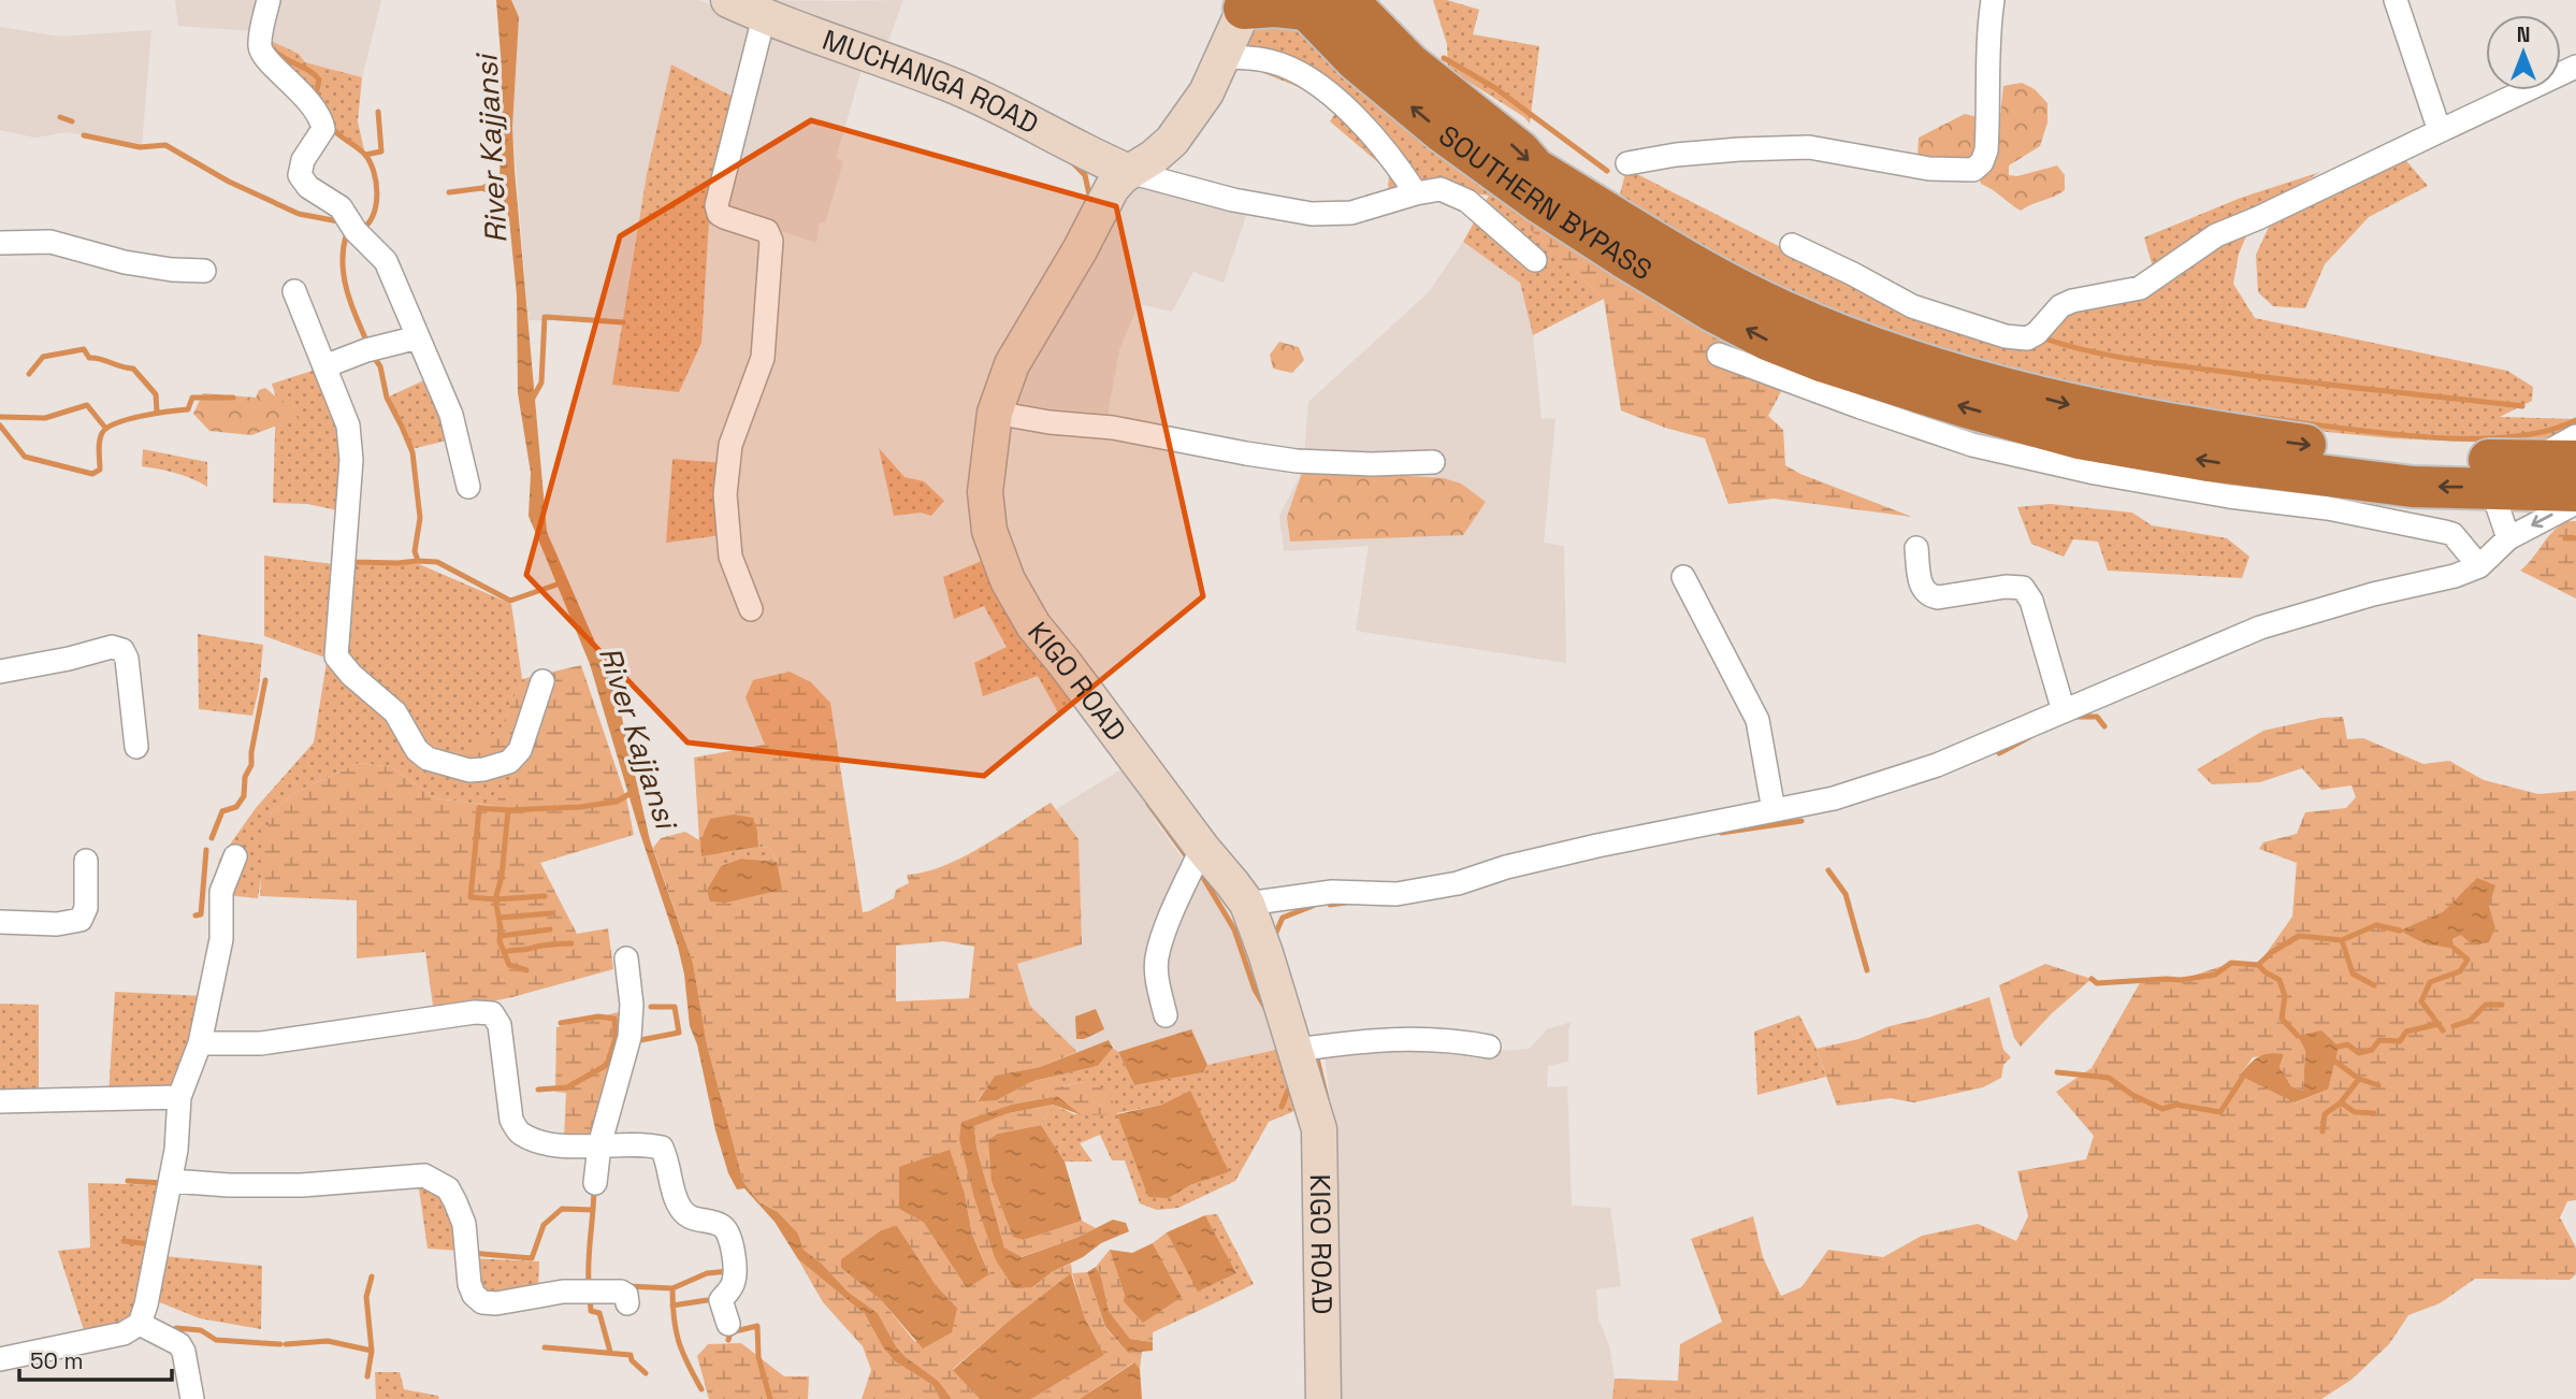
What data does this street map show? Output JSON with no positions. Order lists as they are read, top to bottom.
{
  "streets": {
    "highway": ["SOUTHERN BYPASS"],
    "street": ["MUCHANGA ROAD", "KIGO ROAD"]
  },
  "crossings": [
    ["MUCHANGA ROAD", "KIGO ROAD"]
  ],
  "water": ["River Kajjansi"],
  "scale_bar": "50 m",
  "north": "top"
}
